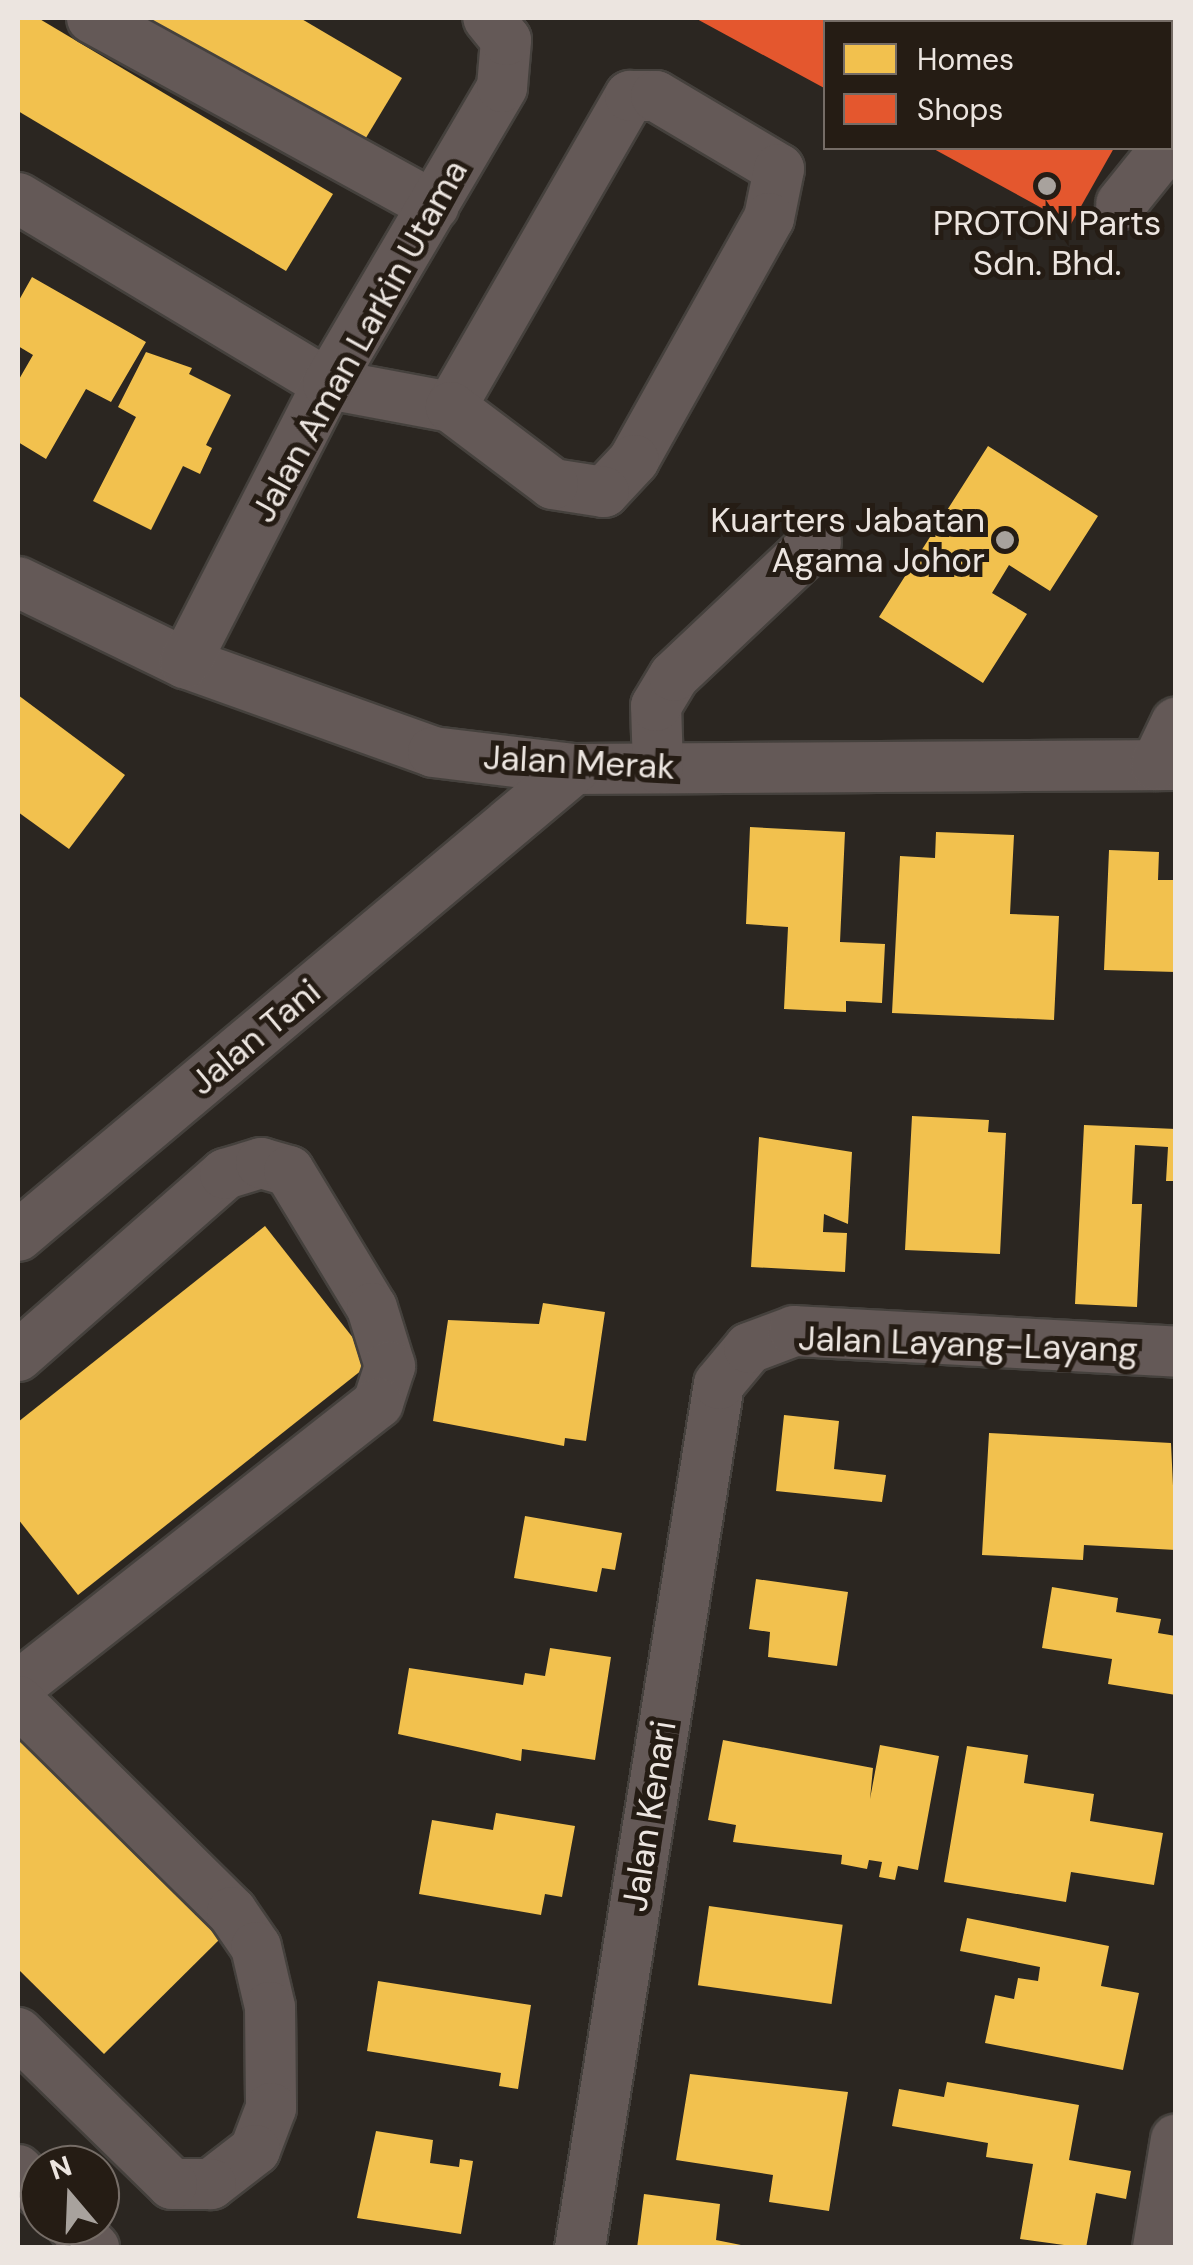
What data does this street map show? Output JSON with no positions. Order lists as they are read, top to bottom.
{
  "streets": {
    "street": [
      "Jalan Aman Larkin Utama",
      "Jalan Merak",
      "Jalan Tani",
      "Jalan Layang-Layang",
      "Jalan Kenari"
    ]
  },
  "crossings": [
    ["Jalan Aman Larkin Utama", "Jalan Merak"],
    ["Jalan Merak", "Jalan Tani"],
    ["Jalan Layang-Layang", "Jalan Kenari"]
  ],
  "places": ["PROTON Parts Sdn. Bhd.", "Kuarters Jabatan Agama Johor"],
  "legend": ["Homes", "Shops"],
  "north": "top"
}
